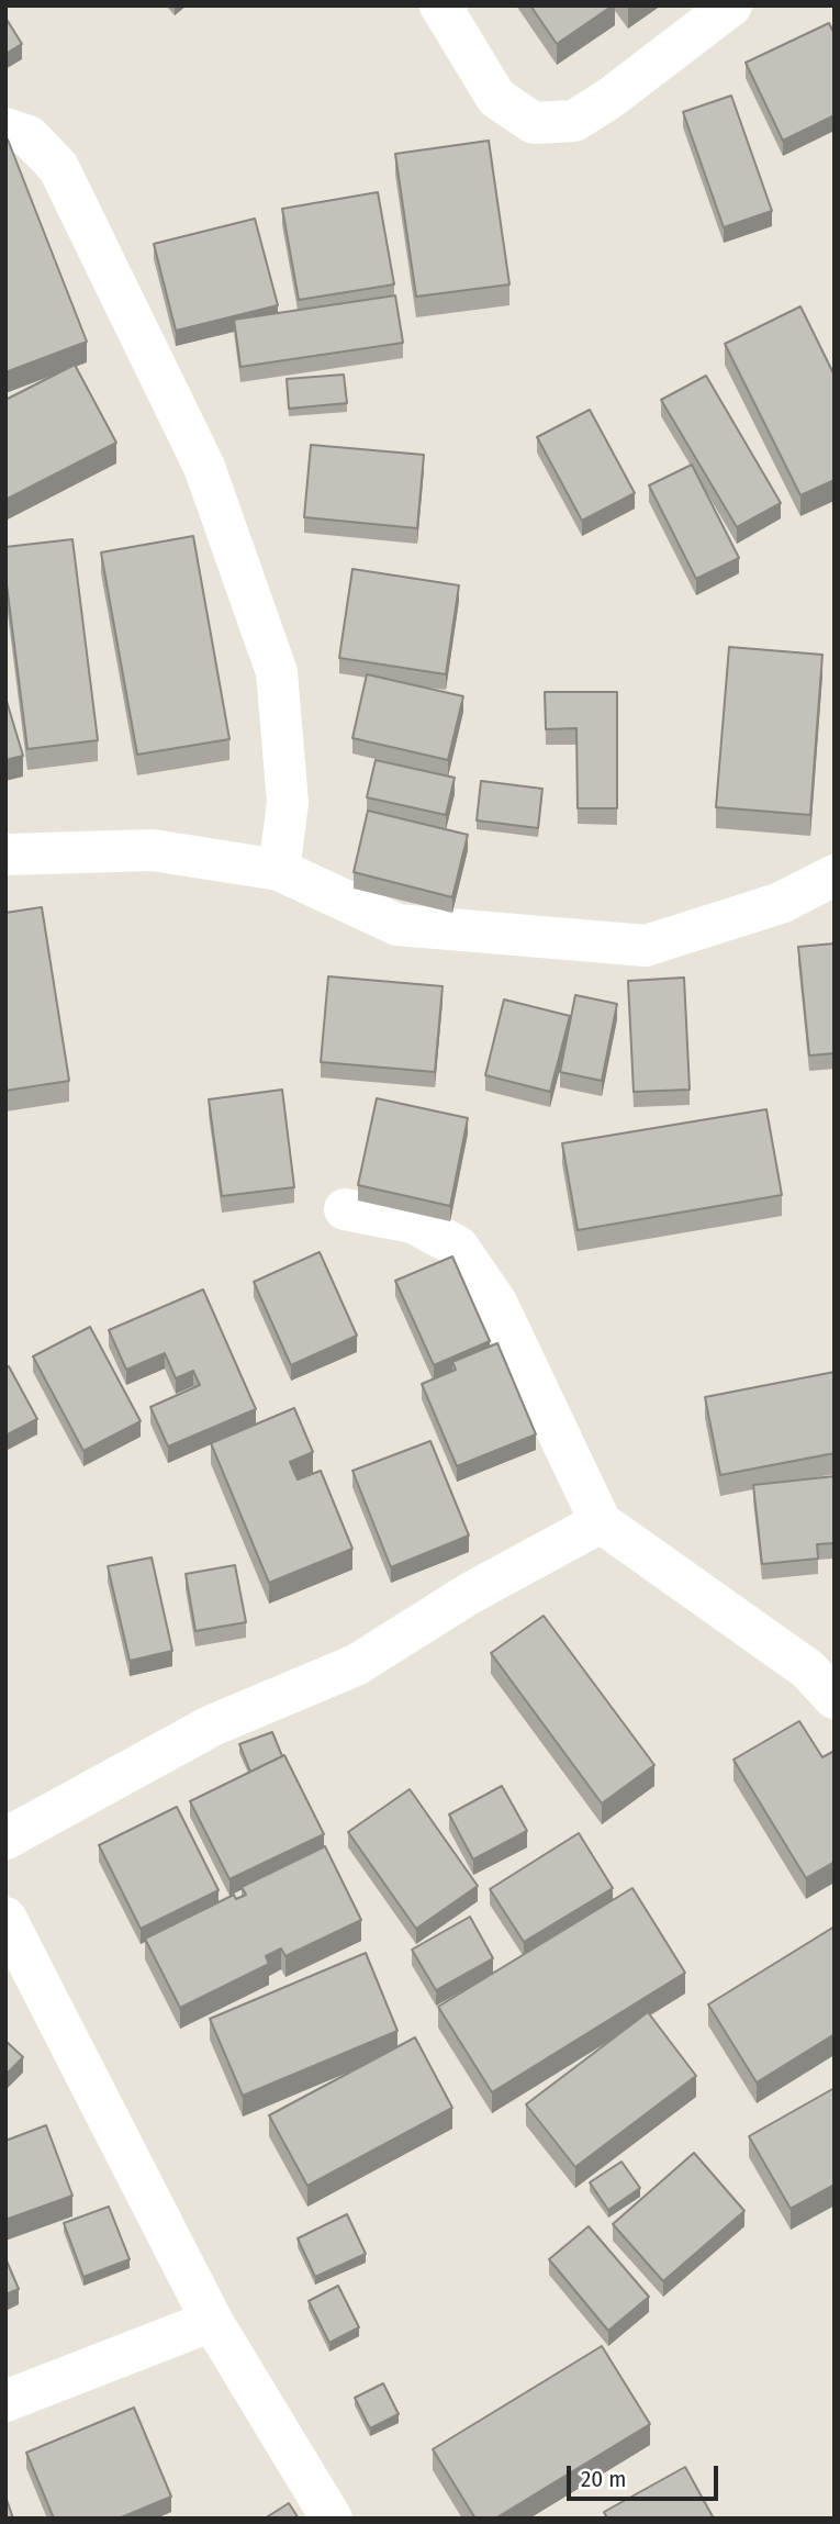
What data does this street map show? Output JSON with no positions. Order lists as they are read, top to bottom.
{
  "scale_bar": "20 m"
}
